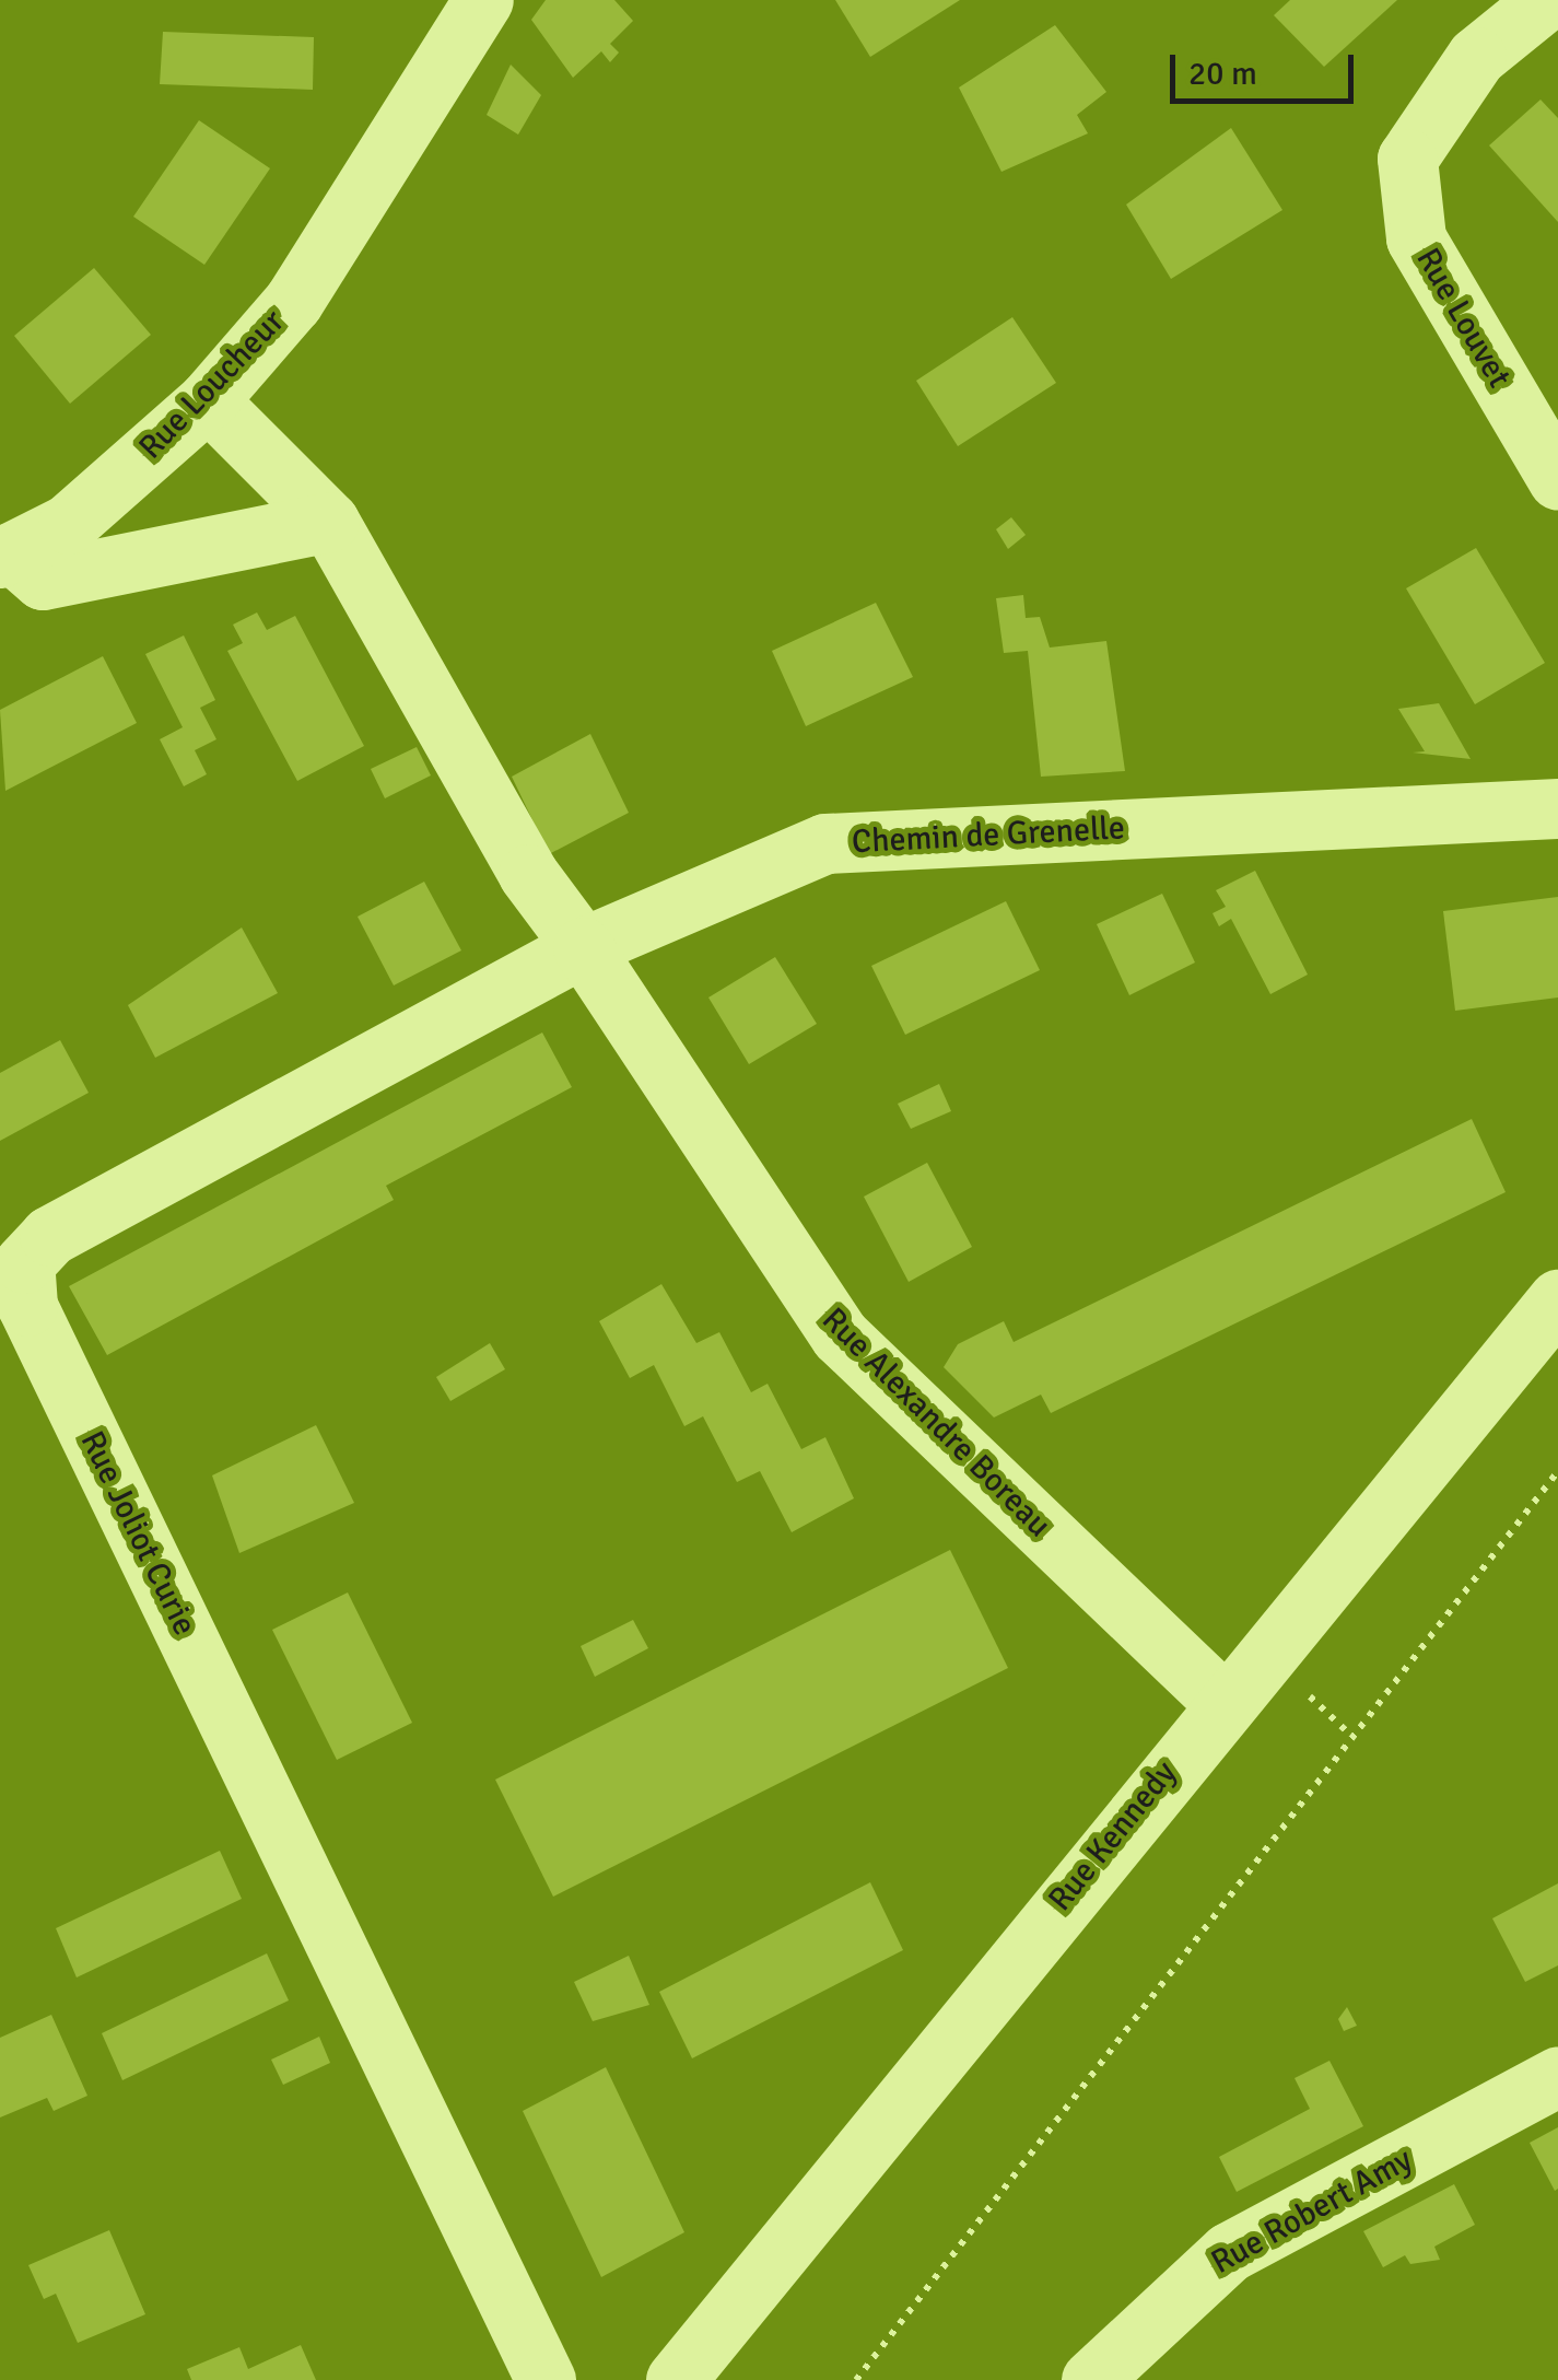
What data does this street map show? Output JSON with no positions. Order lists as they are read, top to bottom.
{
  "streets": {
    "street": [
      "Rue Louvet",
      "Rue Loucheur",
      "Chemin de Grenelle",
      "Rue Alexandre Boreau",
      "Rue Joliot Curie",
      "Rue Kennedy",
      "Rue Robert Amy"
    ]
  },
  "crossings": [
    ["Chemin de Grenelle", "Rue Alexandre Boreau"],
    ["Chemin de Grenelle", "Rue Joliot Curie"],
    ["Rue Alexandre Boreau", "Rue Joliot Curie"],
    ["Rue Alexandre Boreau", "Rue Kennedy"]
  ],
  "scale_bar": "20 m"
}
